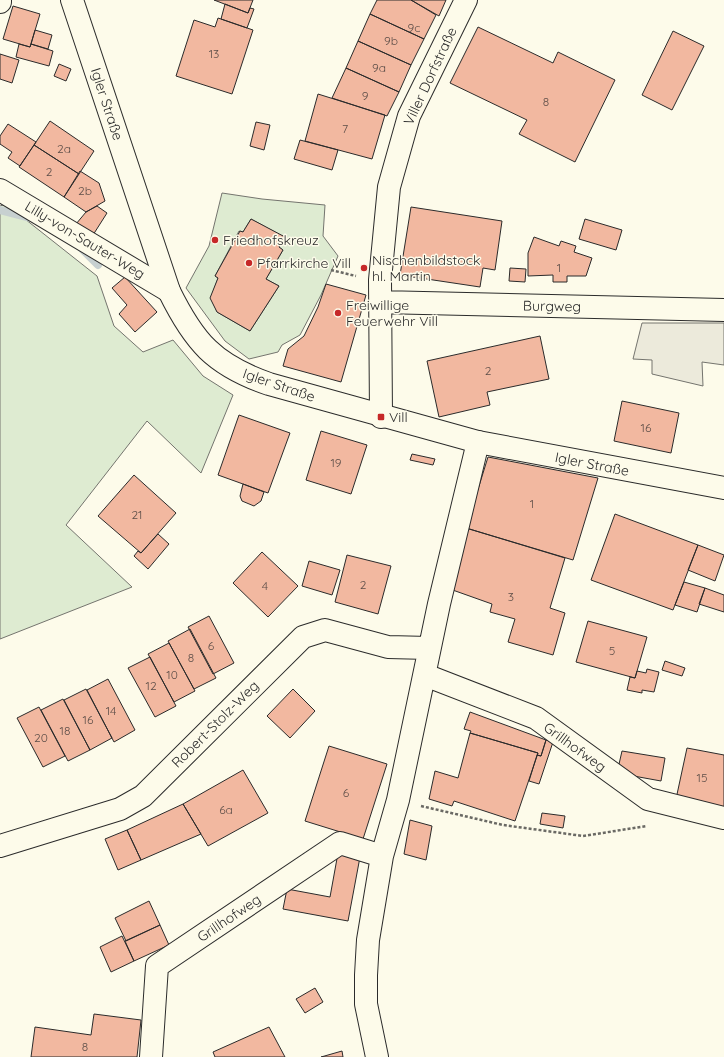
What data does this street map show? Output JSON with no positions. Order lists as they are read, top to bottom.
{
  "streets": {
    "street": [
      "Viller Dorfstraße",
      "Igler Straße",
      "Lilly-von-Sauter-Weg",
      "Burgweg",
      "Robert-Stolz-Weg",
      "Grillhofweg"
    ]
  },
  "crossings": [
    ["Viller Dorfstraße", "Igler Straße"],
    ["Viller Dorfstraße", "Burgweg"],
    ["Igler Straße", "Lilly-von-Sauter-Weg"]
  ],
  "places": {
    "other": [
      "Friedhofskreuz",
      "Pfarrkirche Vill",
      "Nischenbildstock hl. Martin",
      "Freiwillige Feuerwehr Vill"
    ],
    "transit": ["Vill"]
  },
  "house_numbers": [
    "9c",
    "9b",
    "13",
    "9a",
    "9",
    "8",
    "7",
    "2a",
    "2",
    "2b",
    "1",
    "2",
    "16",
    "19",
    "1",
    "21",
    "2",
    "4",
    "3",
    "6",
    "5",
    "8",
    "10",
    "12",
    "14",
    "16",
    "18",
    "20",
    "15",
    "6",
    "6a",
    "8"
  ]
}
